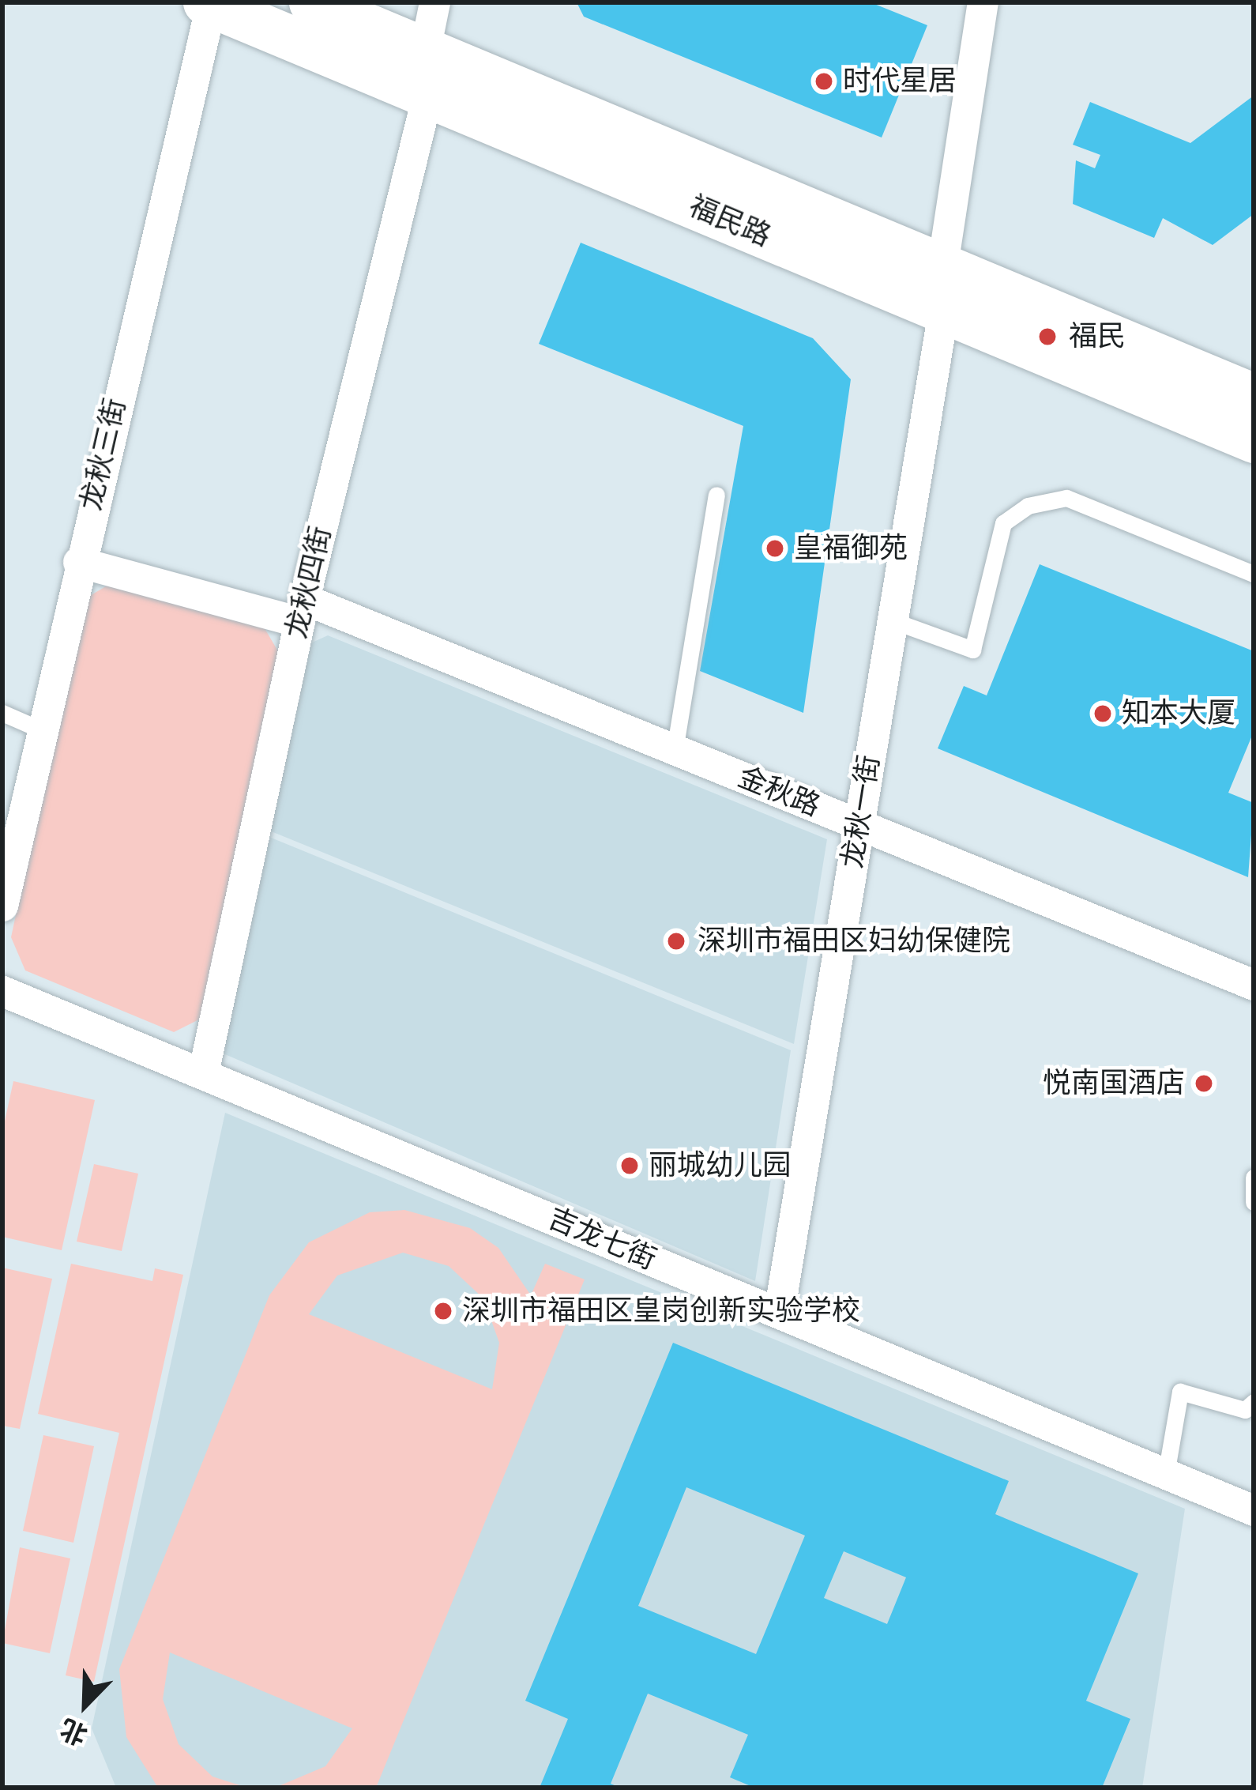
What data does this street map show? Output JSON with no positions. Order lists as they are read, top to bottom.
{
  "streets": {
    "main road": ["福民路"],
    "street": [
      "龙秋三街",
      "龙秋四街",
      "金秋路",
      "龙秋一街",
      "吉龙七街"
    ]
  },
  "crossings": [
    ["福民路", "龙秋三街"],
    ["福民路", "龙秋四街"],
    ["福民路", "龙秋一街"],
    ["龙秋三街", "金秋路"],
    ["龙秋四街", "金秋路"],
    ["龙秋四街", "吉龙七街"],
    ["金秋路", "龙秋一街"],
    ["龙秋一街", "吉龙七街"]
  ],
  "places": [
    "时代星居",
    "福民",
    "皇福御苑",
    "知本大厦",
    "深圳市福田区妇幼保健院",
    "悦南国酒店",
    "丽城幼儿园",
    "深圳市福田区皇岗创新实验学校"
  ],
  "north": "bottom left"
}
